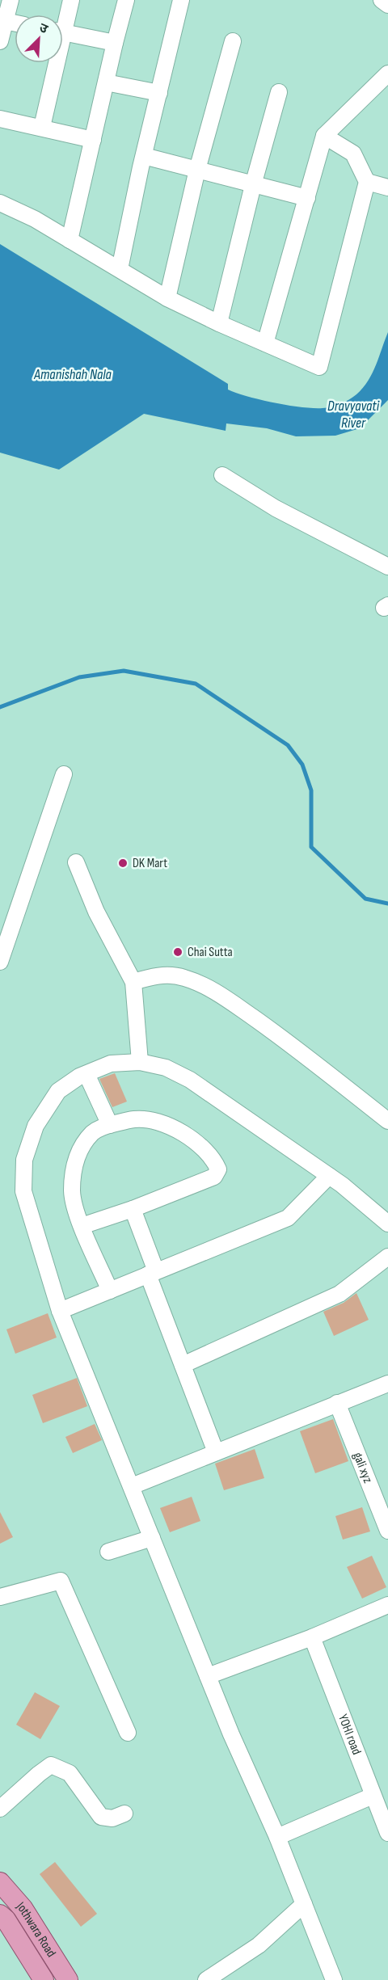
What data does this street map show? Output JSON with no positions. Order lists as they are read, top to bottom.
{
  "streets": {
    "main road": ["Jothwara Road"],
    "street": ["gali xyz", "YOHI road"]
  },
  "water": ["Amanishah Nala", "Dravyavati River"],
  "places": ["DK Mart", "Chai Sutta"],
  "north": "top right"
}
